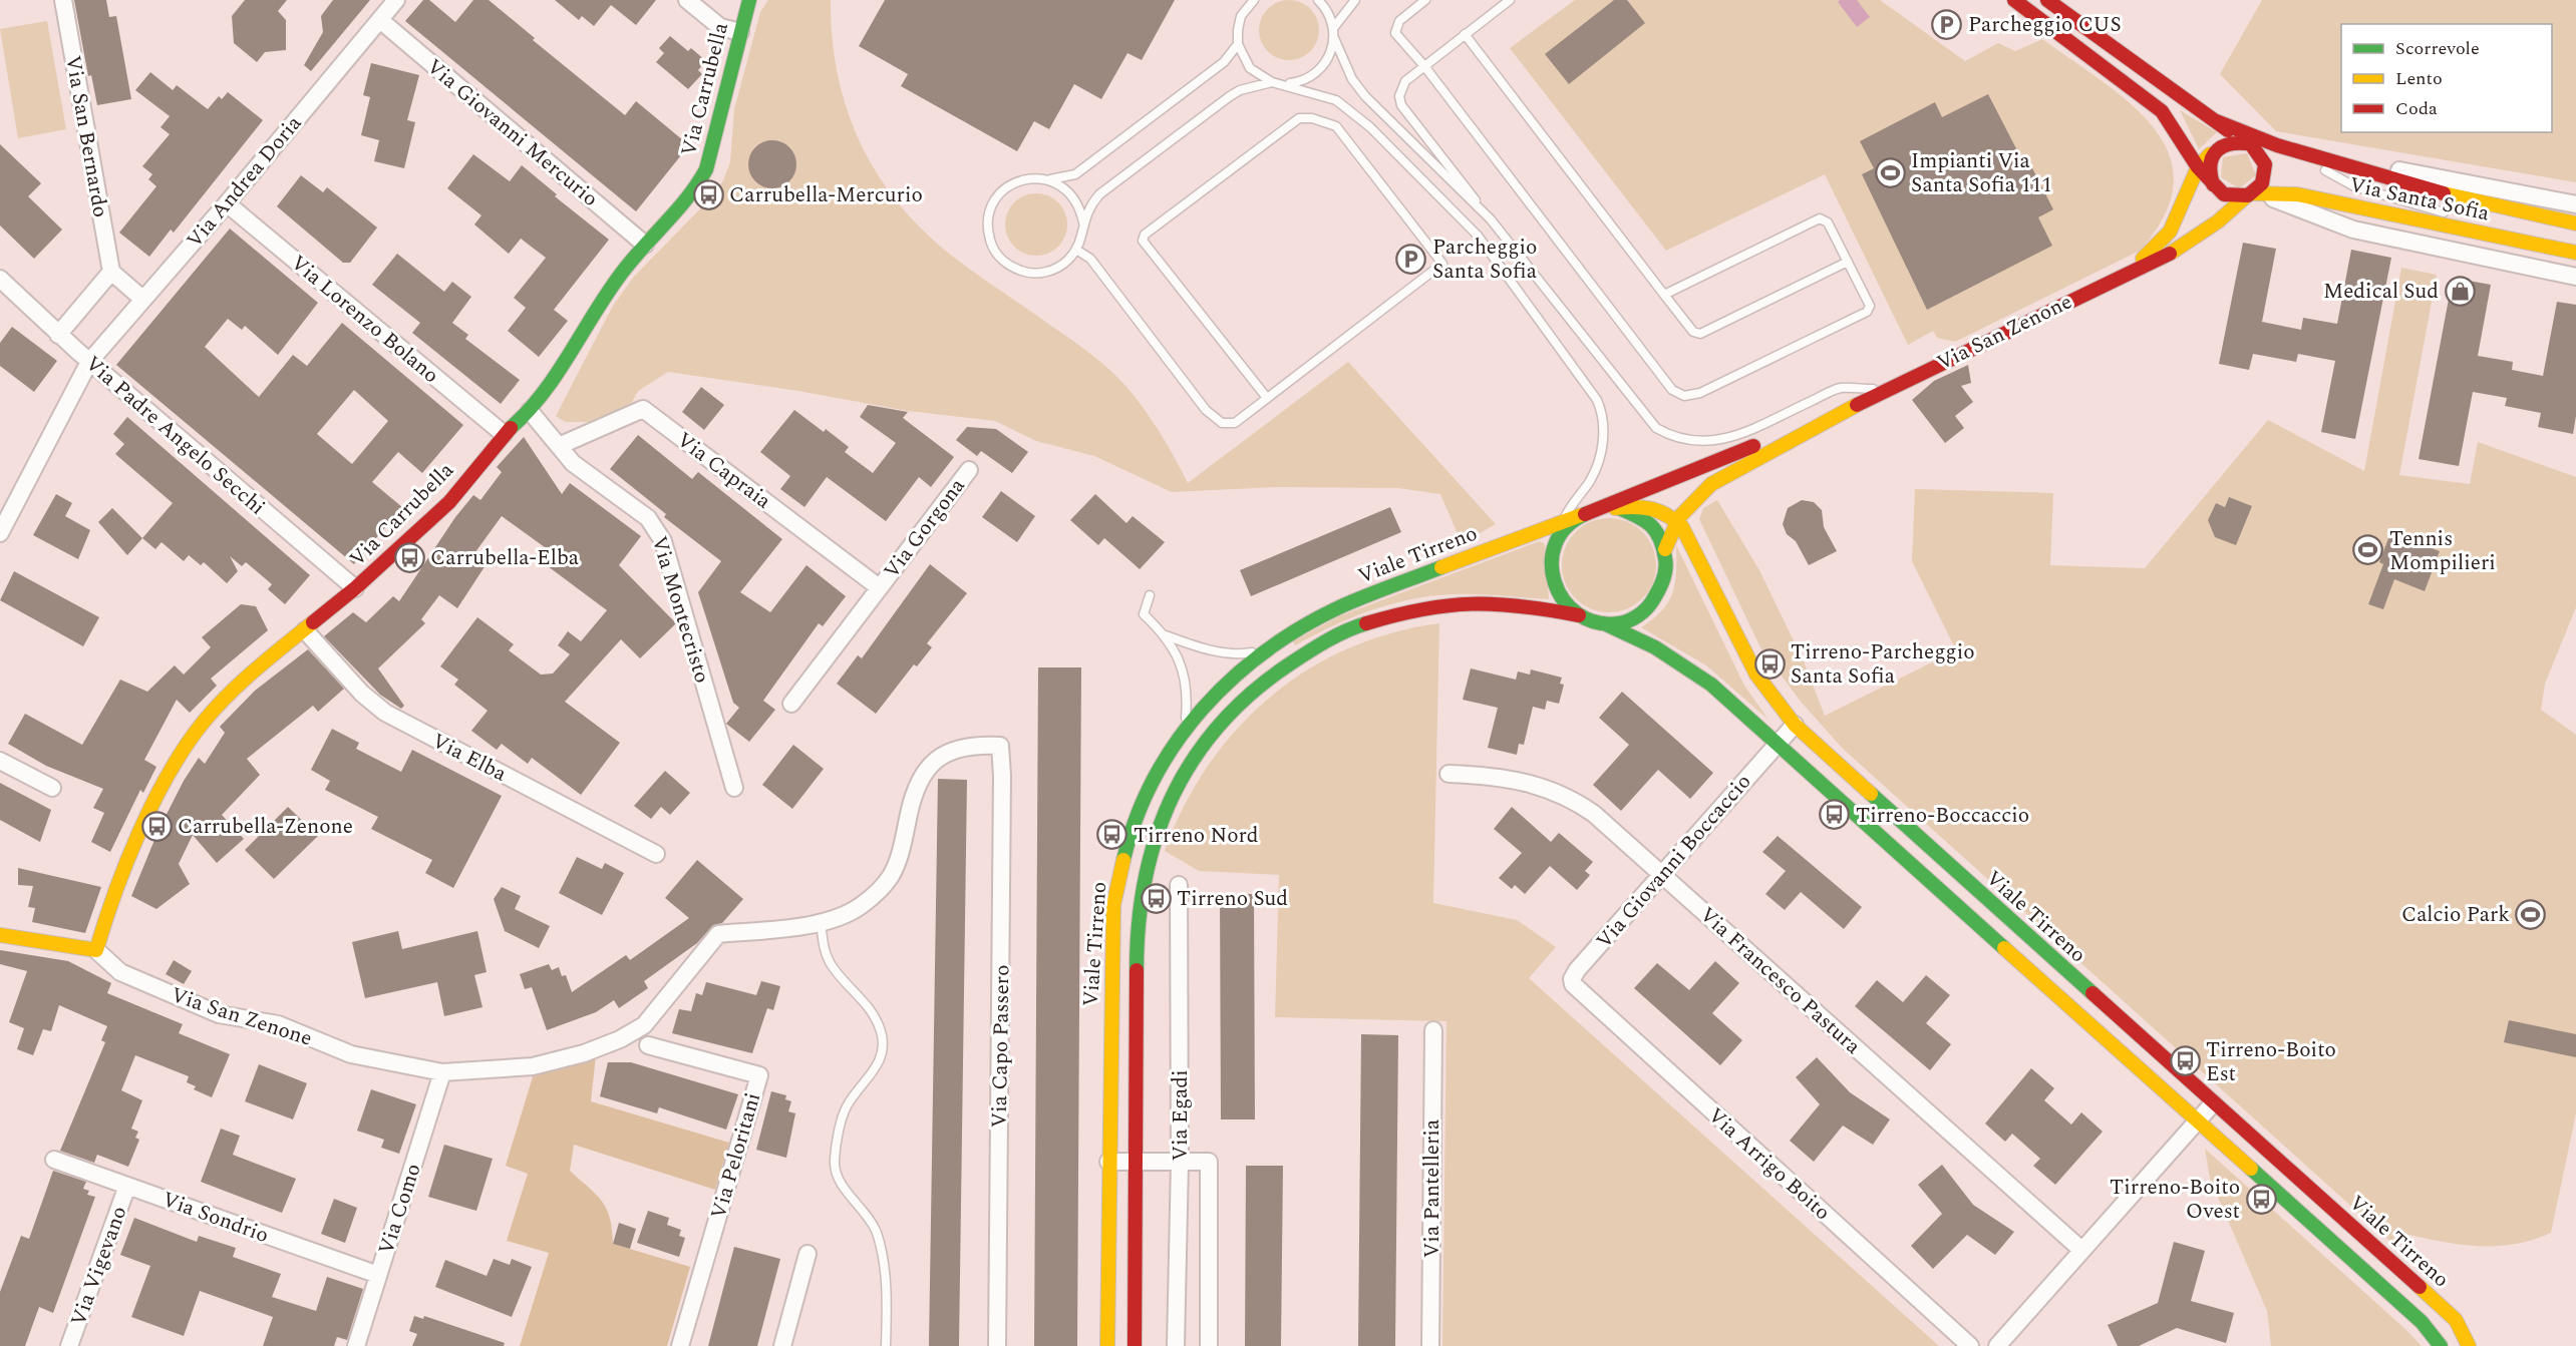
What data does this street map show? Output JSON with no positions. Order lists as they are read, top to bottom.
{
  "streets": {
    "street": [
      "Via Carrubella",
      "Via Giovanni Mercurio",
      "Via San Bernardo",
      "Via Andrea Doria",
      "Via Santa Sofia",
      "Via Lorenzo Bolano",
      "Via San Zenone",
      "Via Padre Angelo Secchi",
      "Via Capraia",
      "Via Gorgona",
      "Viale Tirreno",
      "Via Montecristo",
      "Via Elba",
      "Via Giovanni Boccaccio",
      "Via Francesco Pastura",
      "Via Capo Passero",
      "Via Egadi",
      "Via Peloritani",
      "Via Arrigo Boito",
      "Via Pantelleria",
      "Via Como",
      "Via Sondrio",
      "Via Vigevano"
    ]
  },
  "crossings": [
    ["Via Carrubella", "Via Giovanni Mercurio"],
    ["Via Carrubella", "Via Lorenzo Bolano"],
    ["Via Carrubella", "Via San Zenone"],
    ["Via Carrubella", "Via Padre Angelo Secchi"],
    ["Via Carrubella", "Via Montecristo"],
    ["Via Carrubella", "Via Elba"],
    ["Via Giovanni Mercurio", "Via Andrea Doria"],
    ["Via Andrea Doria", "Via Lorenzo Bolano"],
    ["Via Andrea Doria", "Via Padre Angelo Secchi"],
    ["Via San Zenone", "Via Capo Passero"],
    ["Via San Zenone", "Via Como"],
    ["Via Capraia", "Via Gorgona"],
    ["Via Capraia", "Via Montecristo"],
    ["Viale Tirreno", "Via Giovanni Boccaccio"],
    ["Via Giovanni Boccaccio", "Via Francesco Pastura"],
    ["Via Giovanni Boccaccio", "Via Arrigo Boito"],
    ["Via Como", "Via Sondrio"],
    ["Via Sondrio", "Via Vigevano"]
  ],
  "places": {
    "parking": ["Parcheggio CUS", "Parcheggio Santa Sofia"],
    "sports": ["Impianti Via Santa Sofia 111", "Tennis Mompilieri", "Calcio Park"],
    "bus stop": [
      "Carrubella-Mercurio",
      "Carrubella-Elba",
      "Tirreno-Parcheggio Santa Sofia",
      "Tirreno-Boccaccio",
      "Carrubella-Zenone",
      "Tirreno Nord",
      "Tirreno Sud",
      "Tirreno-Boito Est",
      "Tirreno-Boito Ovest"
    ],
    "shop": ["Medical Sud"]
  },
  "legend": ["Scorrevole", "Lento", "Coda"]
}
